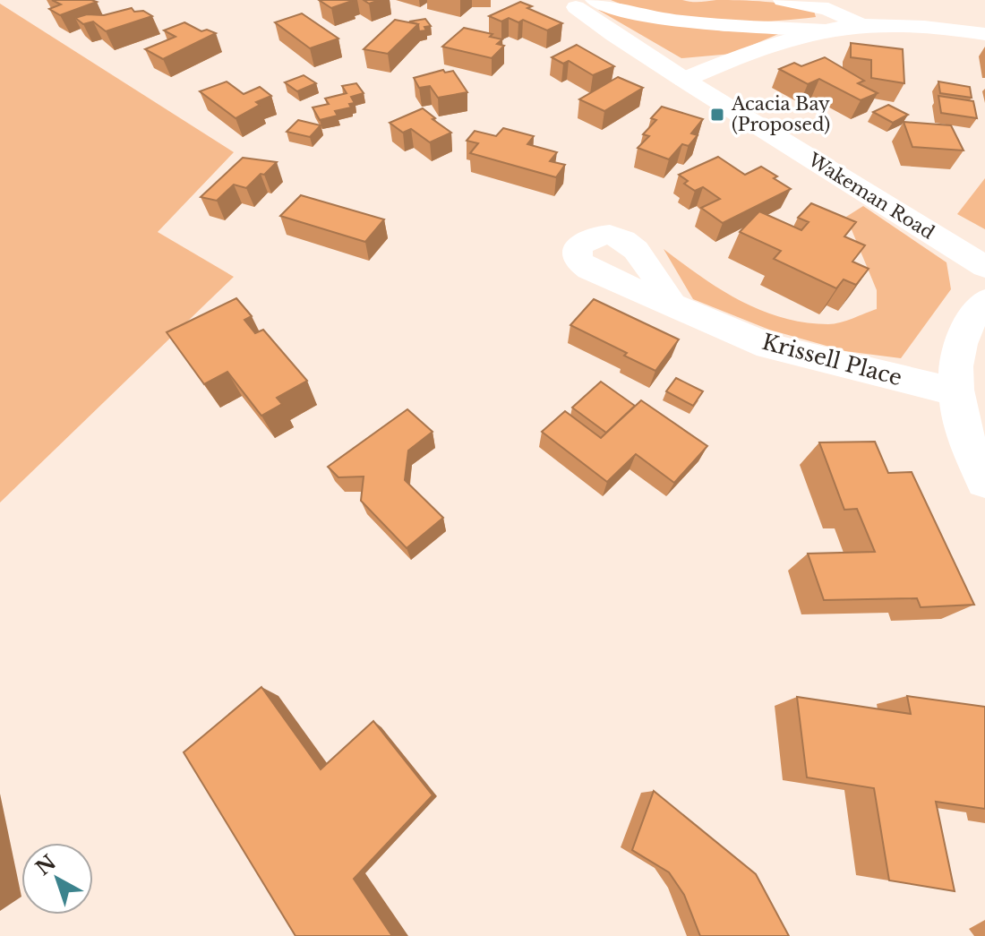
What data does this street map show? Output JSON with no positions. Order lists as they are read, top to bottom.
{
  "streets": {
    "street": ["Wakeman Road", "Krissell Place"]
  },
  "places": {
    "transit": ["Acacia Bay (Proposed)"]
  },
  "north": "top left"
}
